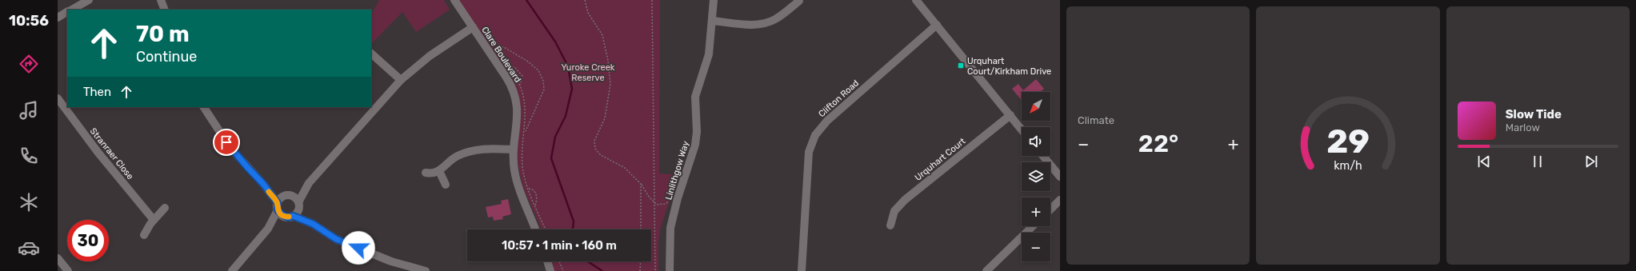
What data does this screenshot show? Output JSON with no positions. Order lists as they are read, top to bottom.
{
  "streets": {
    "street": [
      "Clare Boulevard",
      "Clifton Road",
      "Stranraer Close",
      "Urquhart Court",
      "Linlithgow Way"
    ]
  },
  "parks": ["Yuroke Creek Reserve"],
  "places": {
    "transit": ["Urquhart Court/Kirkham Drive"]
  },
  "north": "bottom left",
  "page": {
    "tabs": "10:56",
    "tile": "Climate",
    "turn": ["70 m", "Continue"],
    "then": "Then",
    "map_buttons": ["+", "−"],
    "song": ["Slow Tide", "Marlow"],
    "heat": ["−", "22°", "+"],
    "limit": "30",
    "trip": "10:57 · 1 min · 160 m",
    "gauge": ["29", "km/h"]
  }
}
